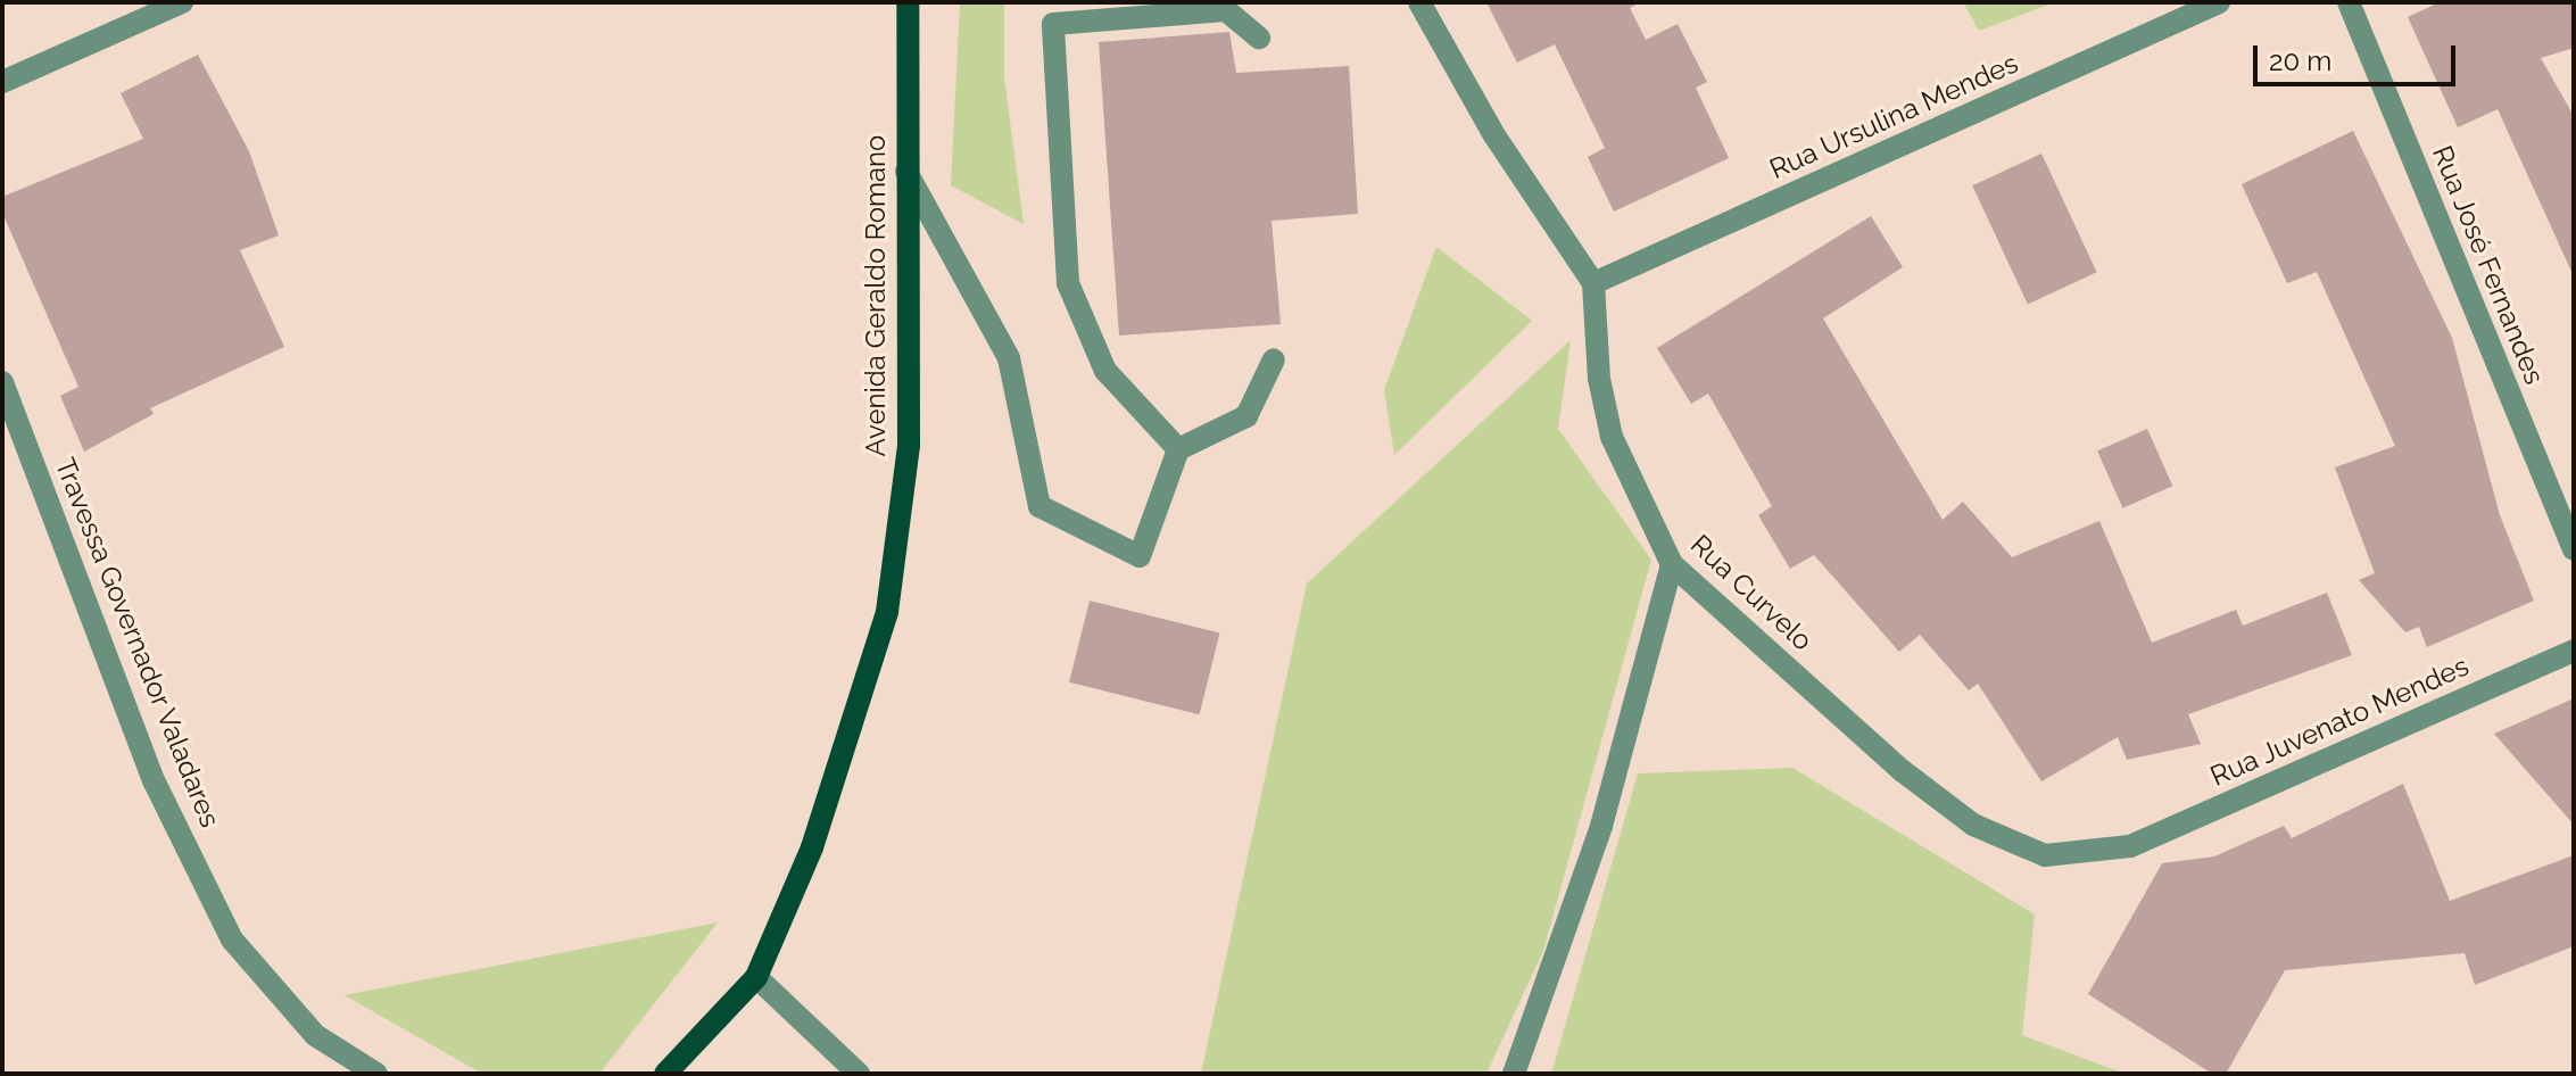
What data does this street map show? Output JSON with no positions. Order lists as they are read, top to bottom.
{
  "streets": {
    "main road": ["Avenida Geraldo Romano"],
    "street": [
      "Rua Ursulina Mendes",
      "Rua José Fernandes",
      "Rua Curvelo",
      "Travessa Governador Valadares",
      "Rua Juvenato Mendes"
    ]
  },
  "crossings": [
    ["Rua Ursulina Mendes", "Rua Curvelo"],
    ["Rua Curvelo", "Rua Juvenato Mendes"]
  ],
  "scale_bar": "20 m"
}
